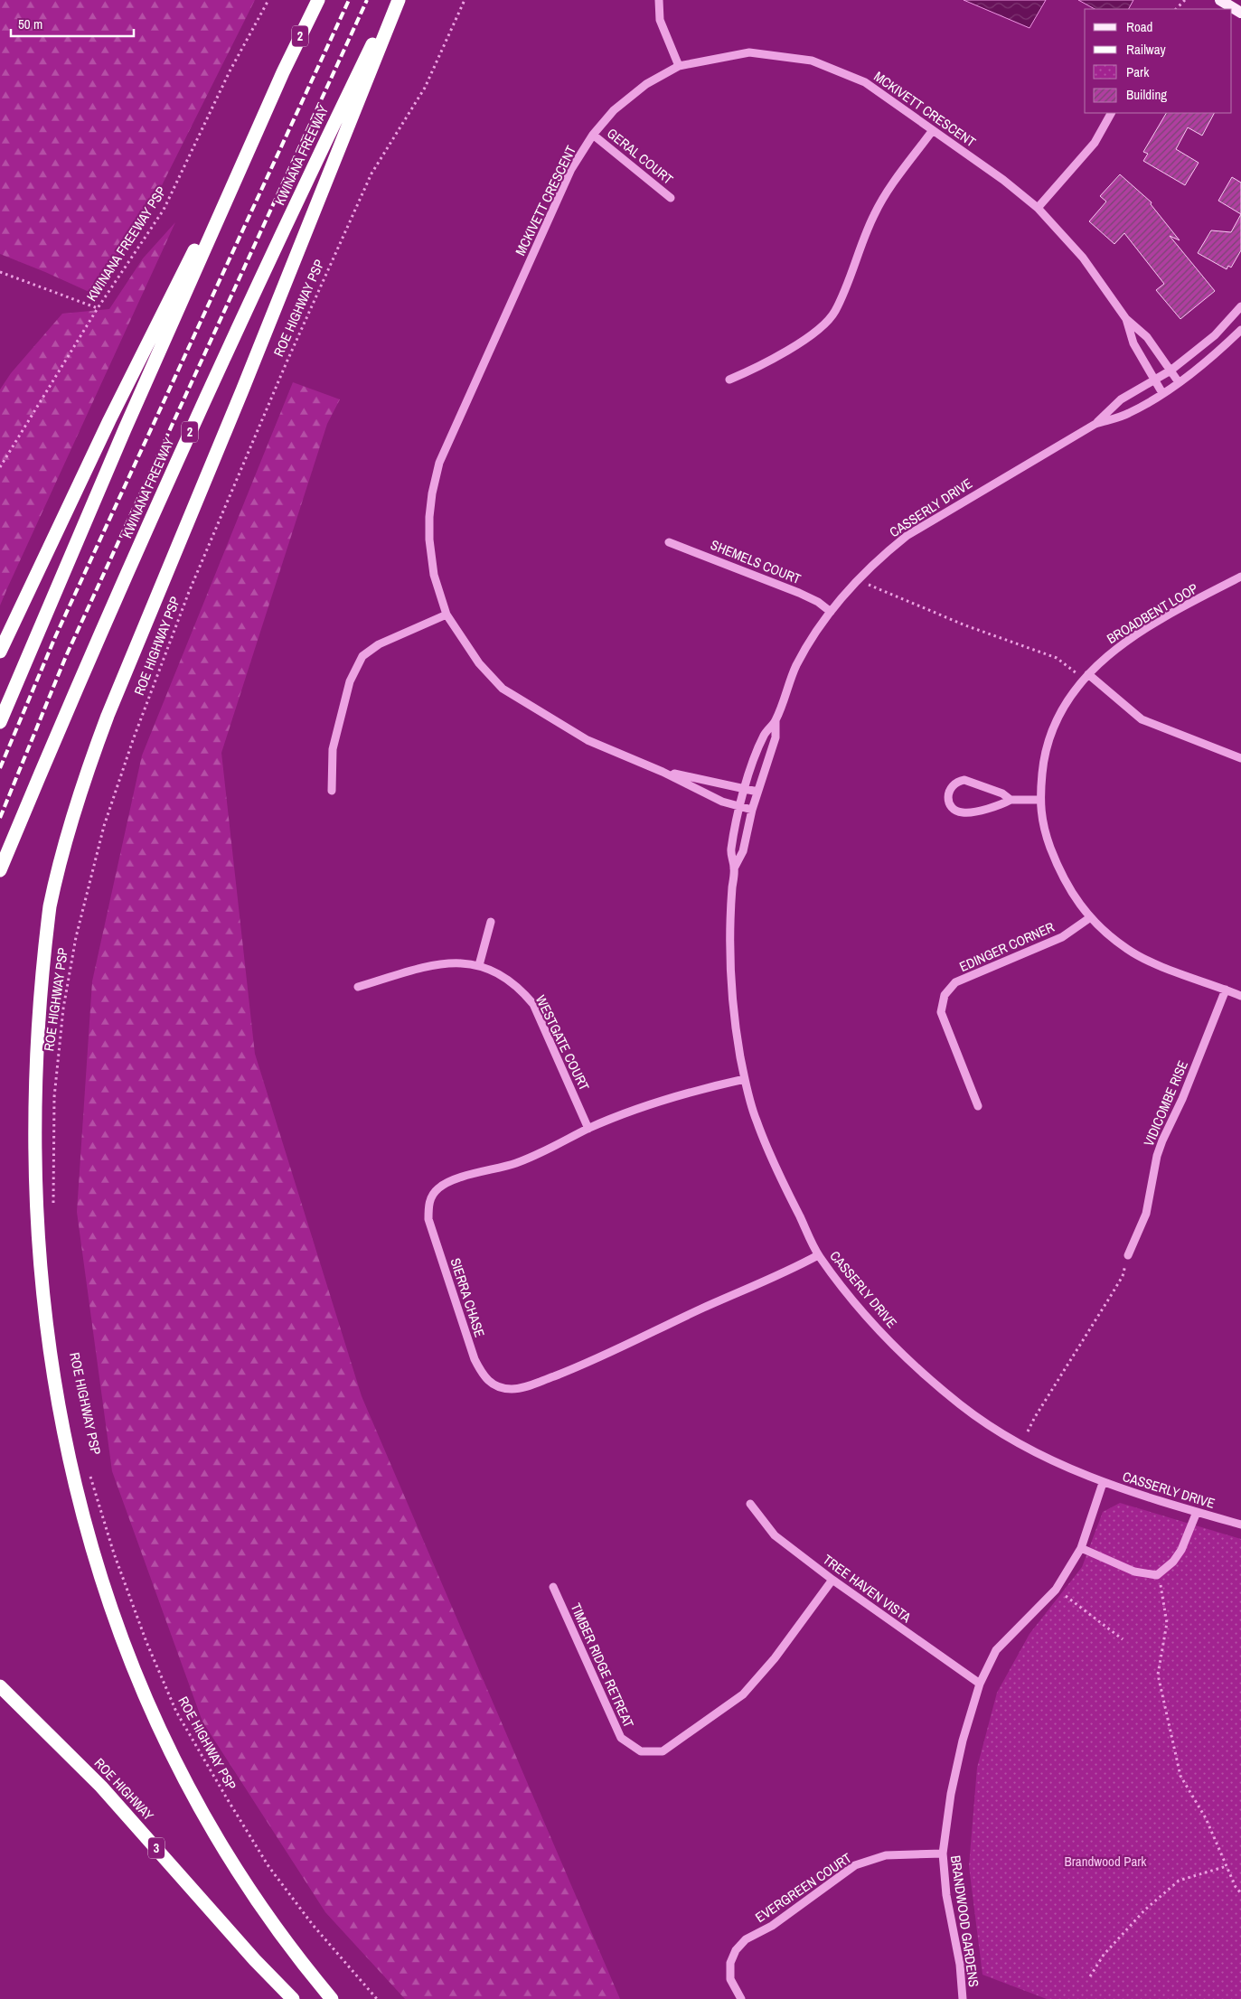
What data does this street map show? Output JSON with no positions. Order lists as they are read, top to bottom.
{
  "streets": {
    "highway": [
      "2",
      "KWINANA FREEWAY",
      "ROE HIGHWAY",
      "3"
    ],
    "street": [
      "MCKIVETT CRESCENT",
      "GERAL COURT",
      "CASSERLY DRIVE",
      "SHEMELS COURT",
      "BROADBENT LOOP",
      "EDINGER CORNER",
      "WESTGATE COURT",
      "VIDICOMBE RISE",
      "SIERRA CHASE",
      "TREE HAVEN VISTA",
      "TIMBER RIDGE RETREAT",
      "EVERGREEN COURT",
      "BRANDWOOD GARDENS"
    ],
    "path": ["KWINANA FREEWAY PSP", "ROE HIGHWAY PSP"]
  },
  "crossings": [
    ["MCKIVETT CRESCENT", "GERAL COURT"],
    ["MCKIVETT CRESCENT", "CASSERLY DRIVE"],
    ["CASSERLY DRIVE", "SHEMELS COURT"],
    ["CASSERLY DRIVE", "SIERRA CHASE"],
    ["CASSERLY DRIVE", "BRANDWOOD GARDENS"],
    ["BROADBENT LOOP", "EDINGER CORNER"],
    ["BROADBENT LOOP", "VIDICOMBE RISE"],
    ["WESTGATE COURT", "SIERRA CHASE"],
    ["TREE HAVEN VISTA", "TIMBER RIDGE RETREAT"],
    ["TREE HAVEN VISTA", "BRANDWOOD GARDENS"],
    ["EVERGREEN COURT", "BRANDWOOD GARDENS"]
  ],
  "parks": ["Brandwood Park"],
  "legend": [
    "Road",
    "Railway",
    "Park",
    "Building"
  ],
  "scale_bar": "50 m"
}
